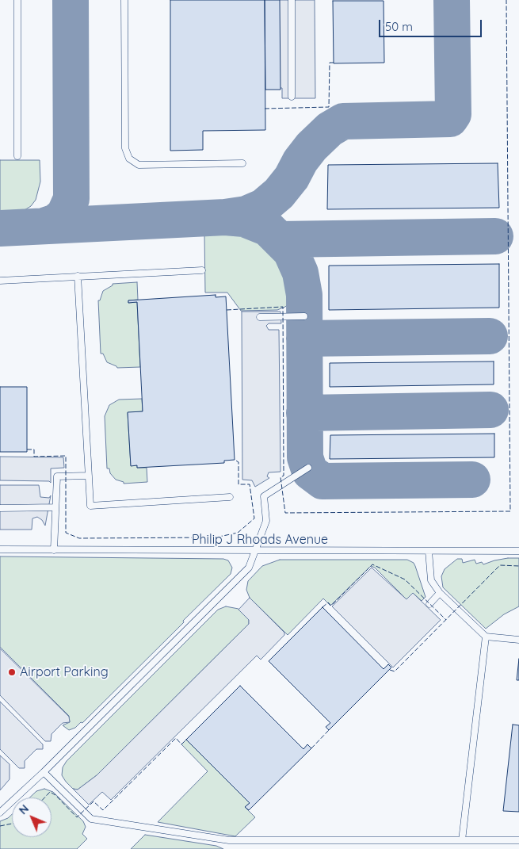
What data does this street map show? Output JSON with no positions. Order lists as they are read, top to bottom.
{
  "streets": {
    "lane": ["Philip J Rhoads Avenue"]
  },
  "places": ["Airport Parking"],
  "scale_bar": "50 m",
  "north": "top left"
}
